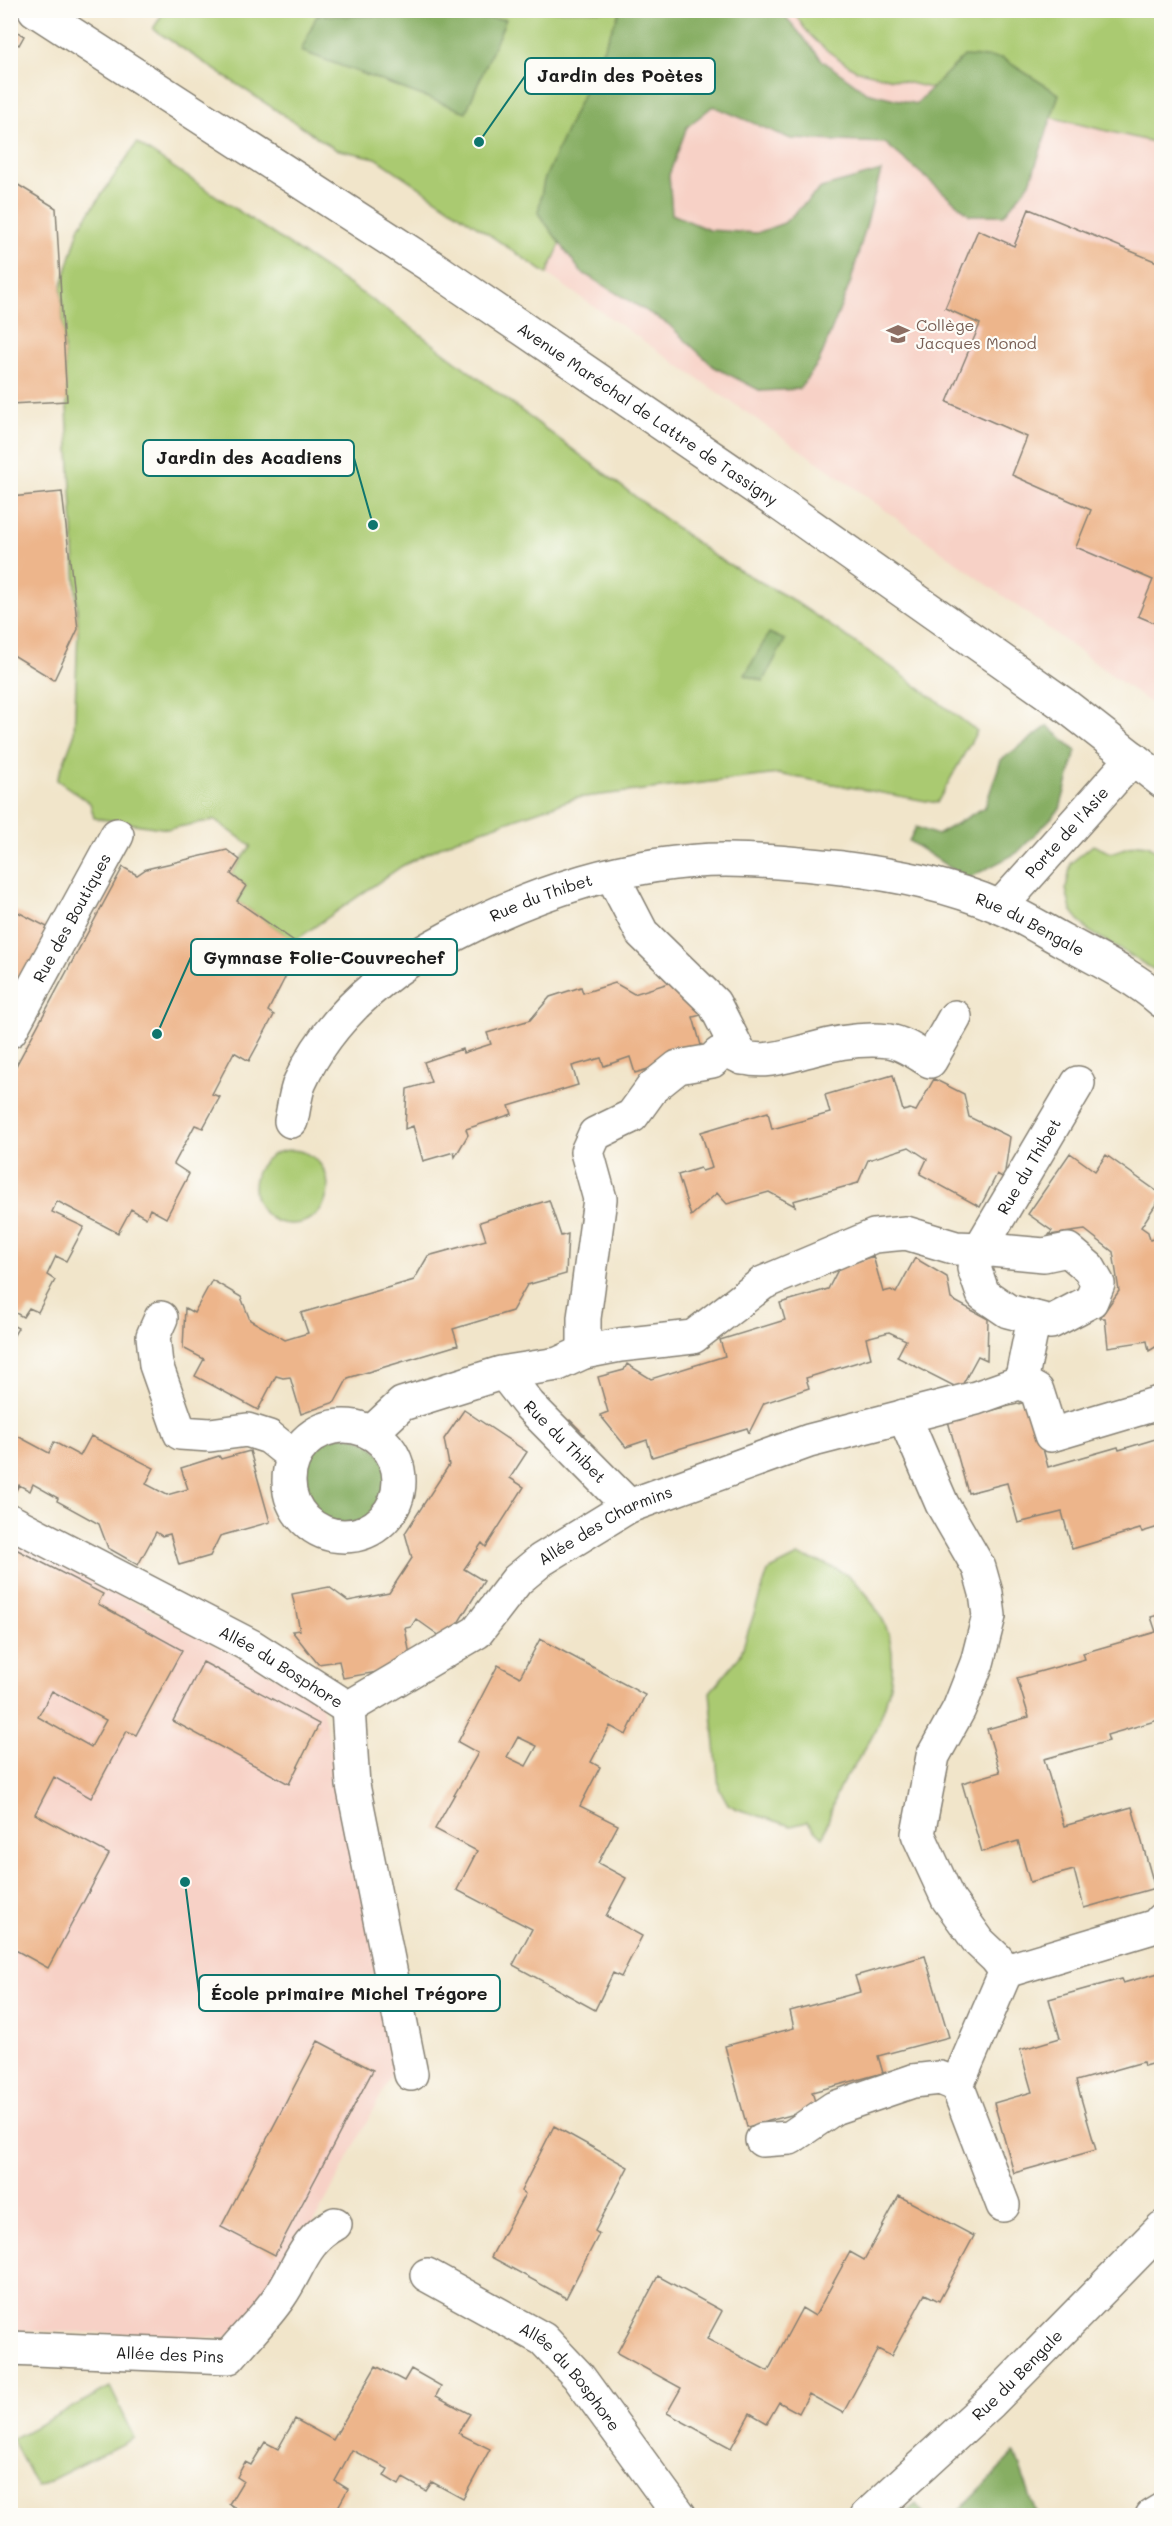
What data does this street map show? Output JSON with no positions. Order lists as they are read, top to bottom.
{
  "streets": {
    "street": [
      "Avenue Maréchal de Lattre de Tassigny",
      "Porte de l'Asie",
      "Rue du Thibet",
      "Rue des Boutiques",
      "Rue du Bengale",
      "Allée des Charmins",
      "Allée du Bosphore",
      "Allée des Pins"
    ]
  },
  "crossings": [
    ["Avenue Maréchal de Lattre de Tassigny", "Porte de l'Asie"],
    ["Porte de l'Asie", "Rue du Bengale"],
    ["Rue du Thibet", "Rue du Bengale"],
    ["Rue du Thibet", "Allée des Charmins"],
    ["Allée des Charmins", "Allée du Bosphore"]
  ],
  "places": {
    "other": [
      "Jardin des Poètes",
      "Jardin des Acadiens",
      "Gymnase Folie-Couvrechef",
      "École primaire Michel Trégore"
    ],
    "school or university": ["Collège Jacques Monod"]
  }
}
